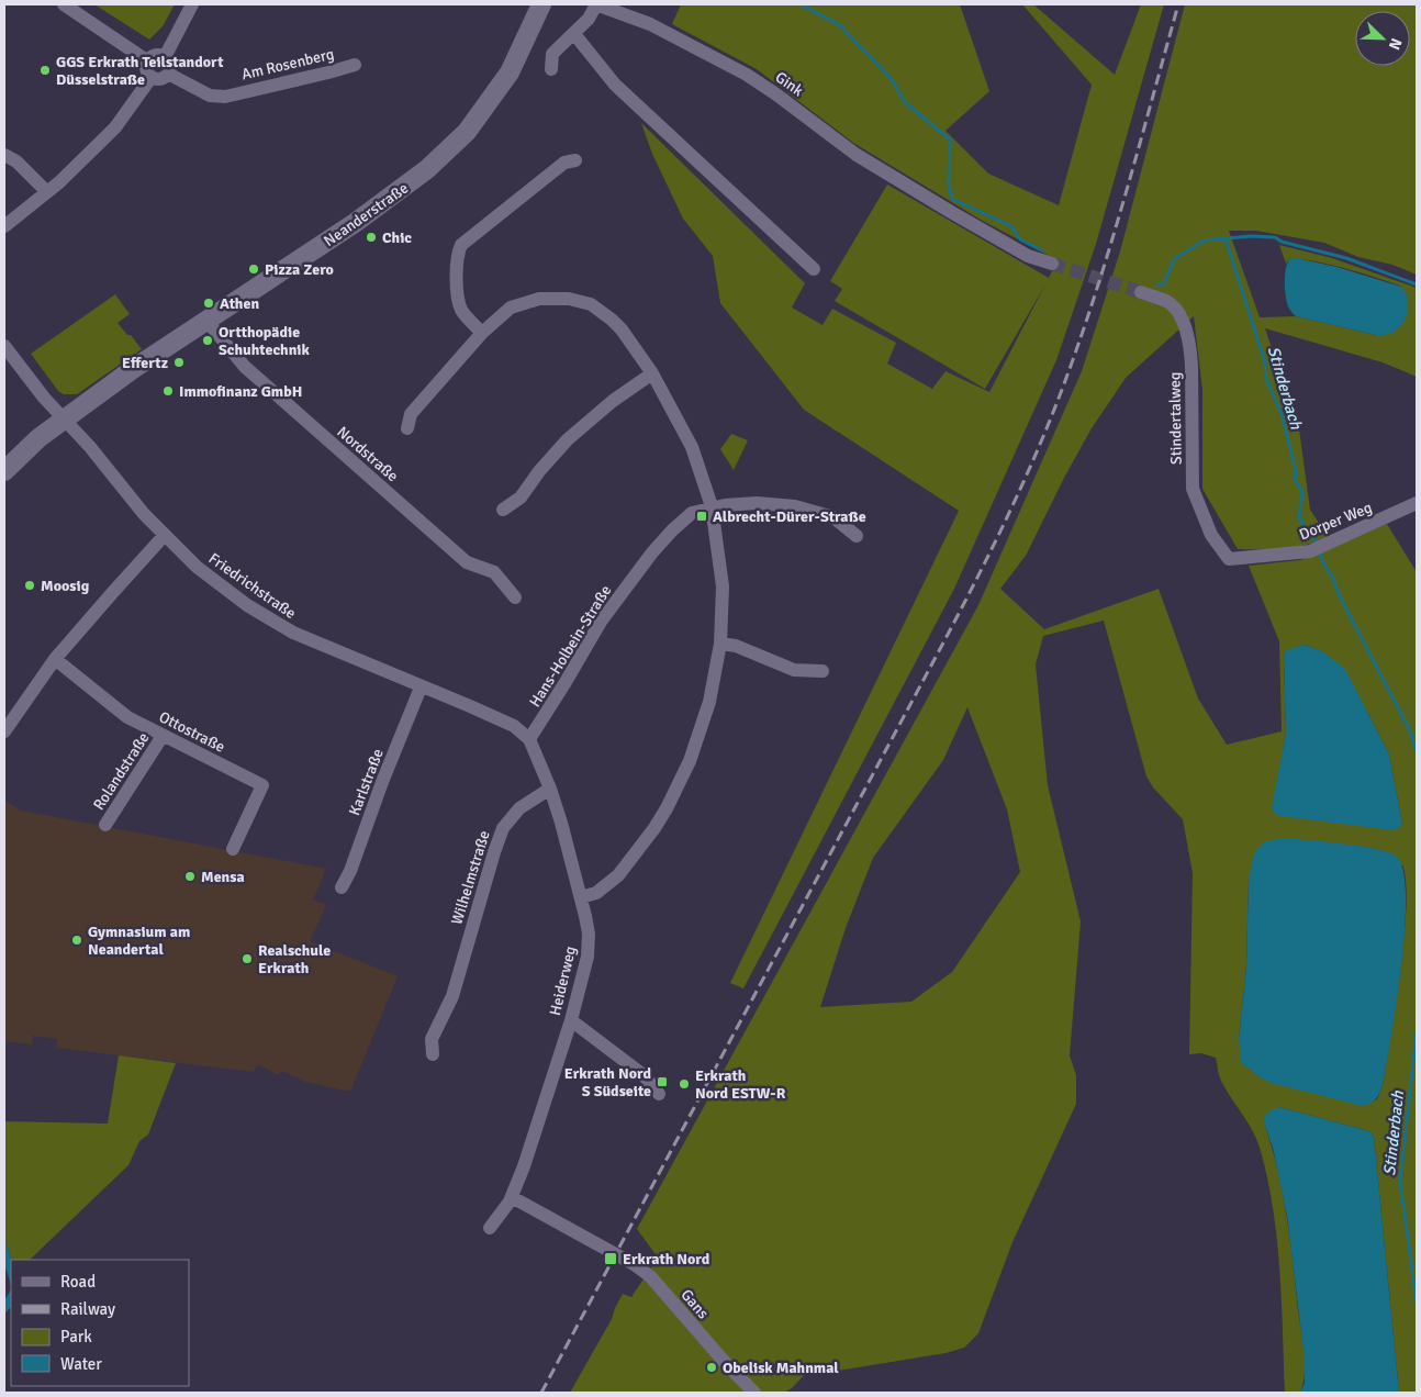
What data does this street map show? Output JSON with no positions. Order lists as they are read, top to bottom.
{
  "streets": {
    "main road": ["Neanderstraße"],
    "street": [
      "Am Rosenberg",
      "Gink",
      "Stindertalweg",
      "Nordstraße",
      "Dorper Weg",
      "Friedrichstraße",
      "Hans-Holbein-Straße",
      "Ottostraße",
      "Rolandstraße",
      "Karlstraße",
      "Wilhelmstraße",
      "Heiderweg",
      "Gans"
    ]
  },
  "crossings": [
    ["Neanderstraße", "Nordstraße"],
    ["Neanderstraße", "Friedrichstraße"],
    ["Stindertalweg", "Dorper Weg"],
    ["Friedrichstraße", "Hans-Holbein-Straße"],
    ["Friedrichstraße", "Karlstraße"],
    ["Friedrichstraße", "Heiderweg"],
    ["Hans-Holbein-Straße", "Heiderweg"],
    ["Ottostraße", "Rolandstraße"],
    ["Wilhelmstraße", "Heiderweg"],
    ["Heiderweg", "Gans"]
  ],
  "water": ["Stinderbach"],
  "places": {
    "other": [
      "GGS Erkrath Teilstandort Düsselstraße",
      "Chic",
      "Pizza Zero",
      "Athen",
      "Ortthopädie Schuhtechnik",
      "Effertz",
      "Immofinanz GmbH",
      "Moosig",
      "Mensa",
      "Gymnasium am Neandertal",
      "Realschule Erkrath",
      "Erkrath Nord ESTW-R",
      "Obelisk Mahnmal"
    ],
    "transit": ["Albrecht-Dürer-Straße", "Erkrath Nord S Südseite", "Erkrath Nord"]
  },
  "legend": [
    "Road",
    "Railway",
    "Park",
    "Water"
  ],
  "north": "bottom right"
}
